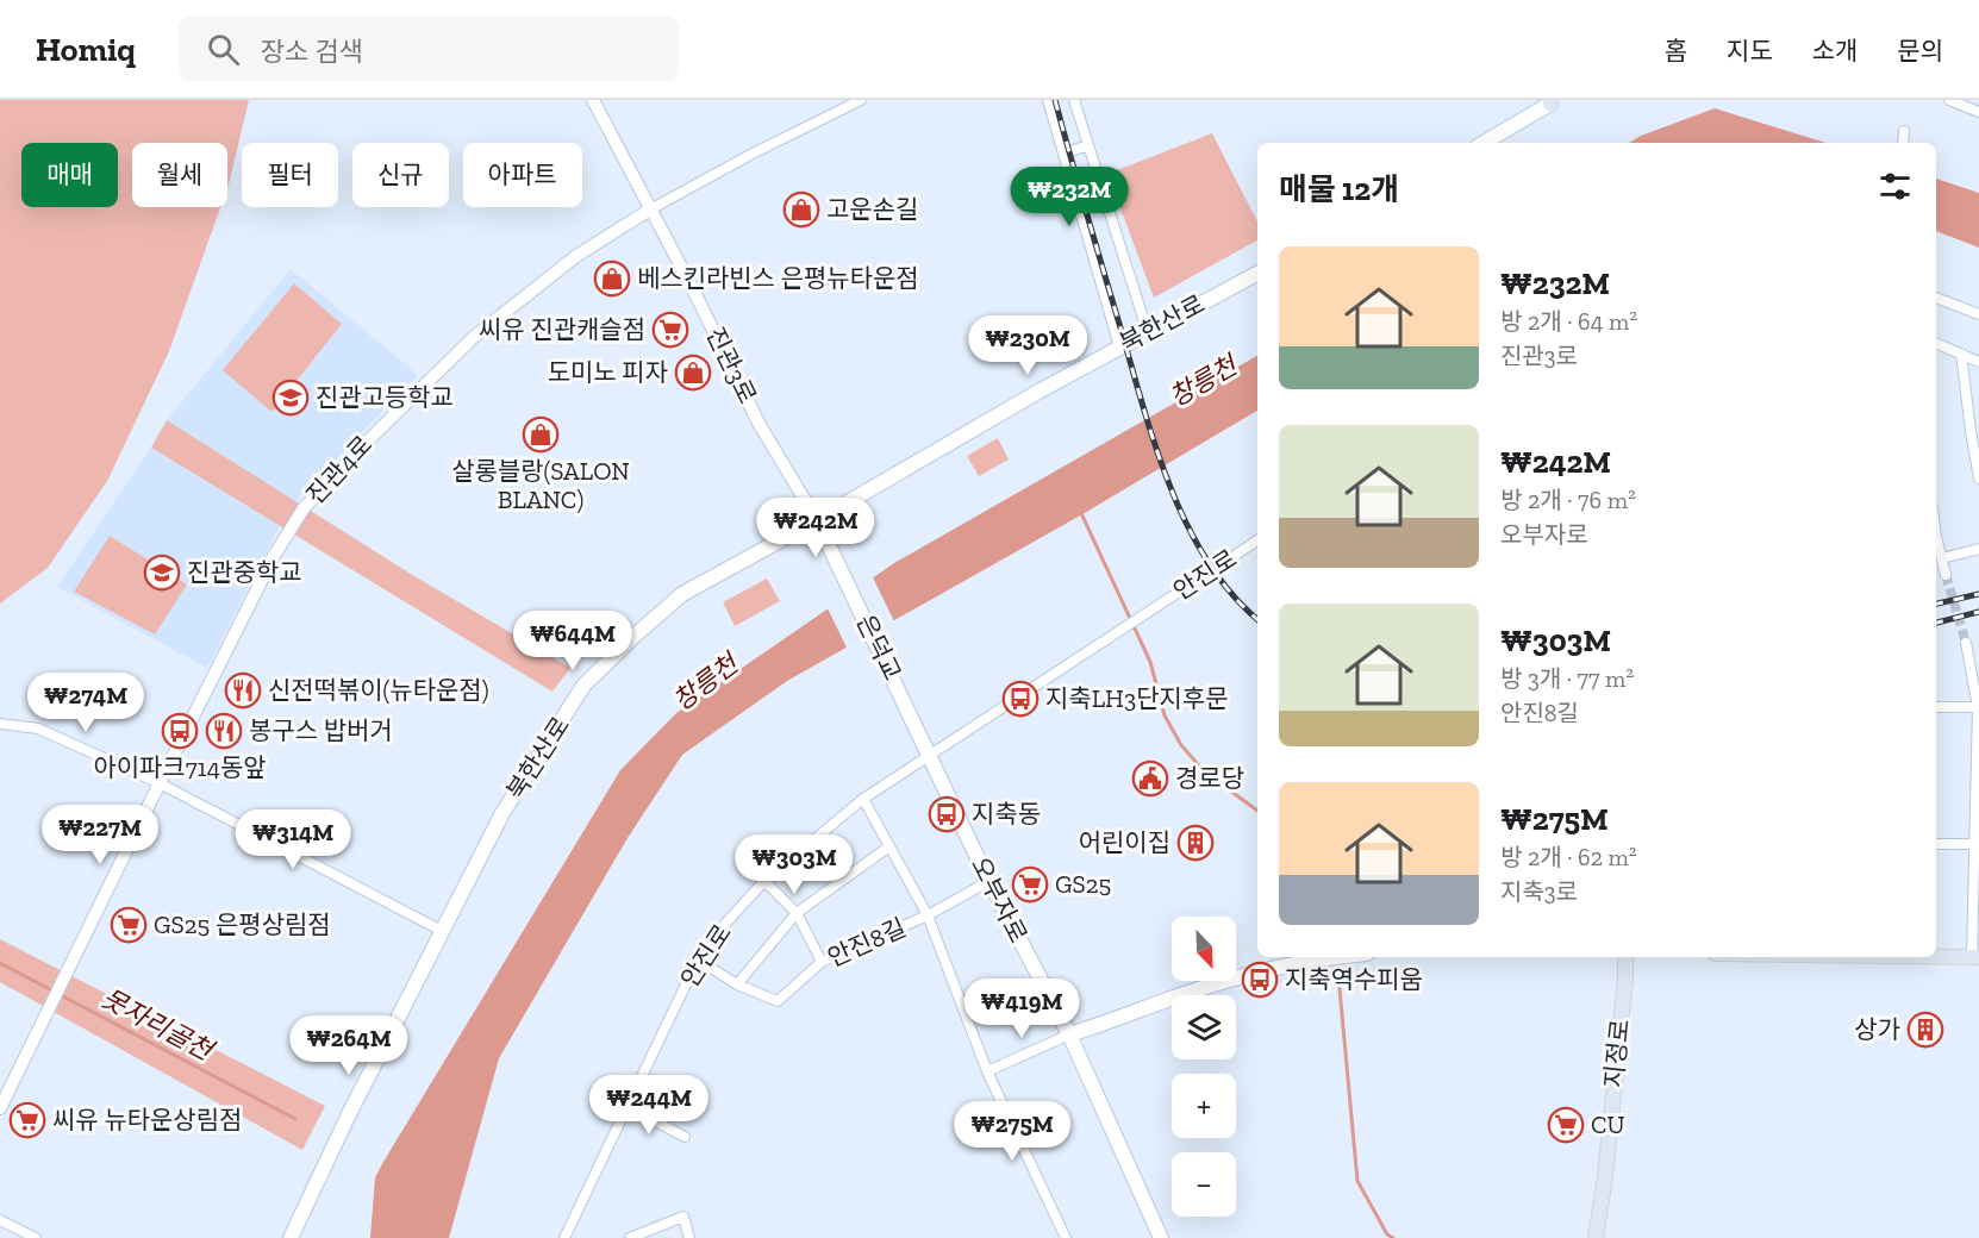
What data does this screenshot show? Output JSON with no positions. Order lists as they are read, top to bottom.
{
  "streets": {
    "main road": [
      "북한산로",
      "은덕교",
      "오부자로",
      "지정로"
    ],
    "street": [
      "진관3로",
      "진관4로",
      "안진로",
      "안진8길"
    ]
  },
  "crossings": [
    ["북한산로", "진관3로"],
    ["북한산로", "은덕교"],
    ["진관3로", "진관4로"],
    ["진관3로", "은덕교"],
    ["안진로", "오부자로"],
    ["안진로", "안진8길"],
    ["은덕교", "오부자로"],
    ["오부자로", "안진8길"]
  ],
  "water": ["창릉천", "못자리골천"],
  "places": {
    "shop": [
      "고운손길",
      "베스킨라빈스 은평뉴타운점",
      "도미노 피자",
      "살롱블랑(SALON BLANC)"
    ],
    "supermarket": [
      "씨유 진관캐슬점",
      "GS25",
      "GS25 은평상림점",
      "씨유 뉴타운상림점",
      "CU"
    ],
    "school or university": ["진관고등학교", "진관중학교"],
    "restaurant": ["신전떡볶이(뉴타운점)", "봉구스 밥버거"],
    "bus stop": [
      "지축LH3단지후문",
      "아이파크714동앞",
      "지축동",
      "지축역수피움"
    ],
    "public building": ["경로당"],
    "building": ["어린이집", "상가"]
  },
  "north": "bottom right",
  "page": {
    "header": "Homiq",
    "search": "장소 검색",
    "nav": [
      "홈",
      "지도",
      "소개",
      "문의"
    ],
    "chip": [
      "매매",
      "월세",
      "필터",
      "신규",
      "아파트"
    ],
    "heading": "매물 12개",
    "price": [
      "₩232M",
      "₩230M",
      "₩242M",
      "₩644M",
      "₩274M",
      "₩227M",
      "₩314M",
      "₩303M",
      "₩419M",
      "₩264M",
      "₩244M",
      "₩275M"
    ],
    "list": [
      {
        "name": "₩232M",
        "note": "방 2개 · 64 m² · 진관3로"
      },
      {
        "name": "₩242M",
        "note": "방 2개 · 76 m² · 오부자로"
      },
      {
        "name": "₩303M",
        "note": "방 3개 · 77 m² · 안진8길"
      },
      {
        "name": "₩275M",
        "note": "방 2개 · 62 m² · 지축3로"
      }
    ],
    "map_buttons": ["+", "−"]
  }
}
